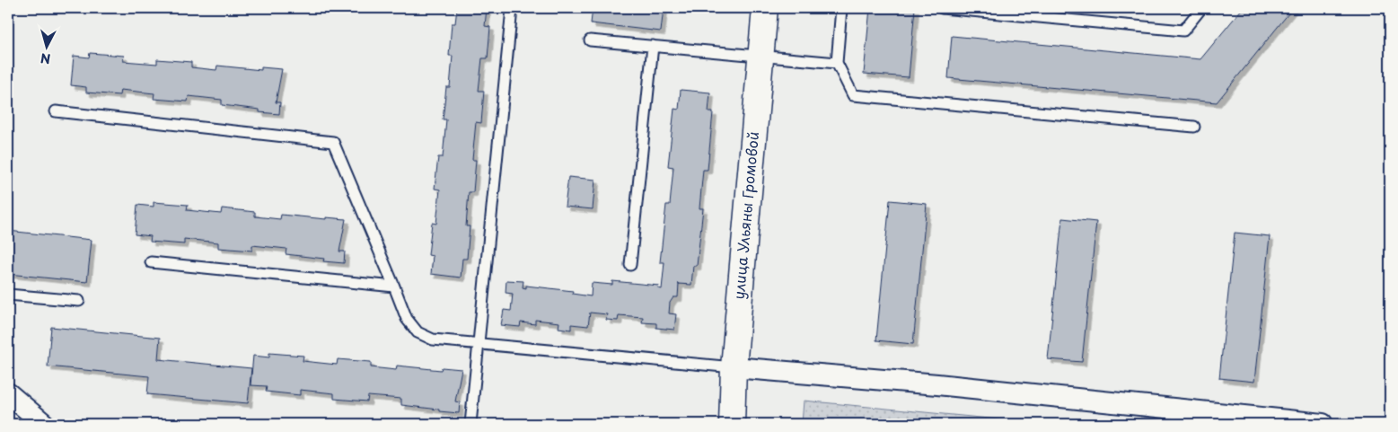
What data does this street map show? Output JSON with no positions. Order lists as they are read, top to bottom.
{
  "streets": {
    "main road": ["улица Ульяны Громовой"]
  },
  "north": "bottom"
}
